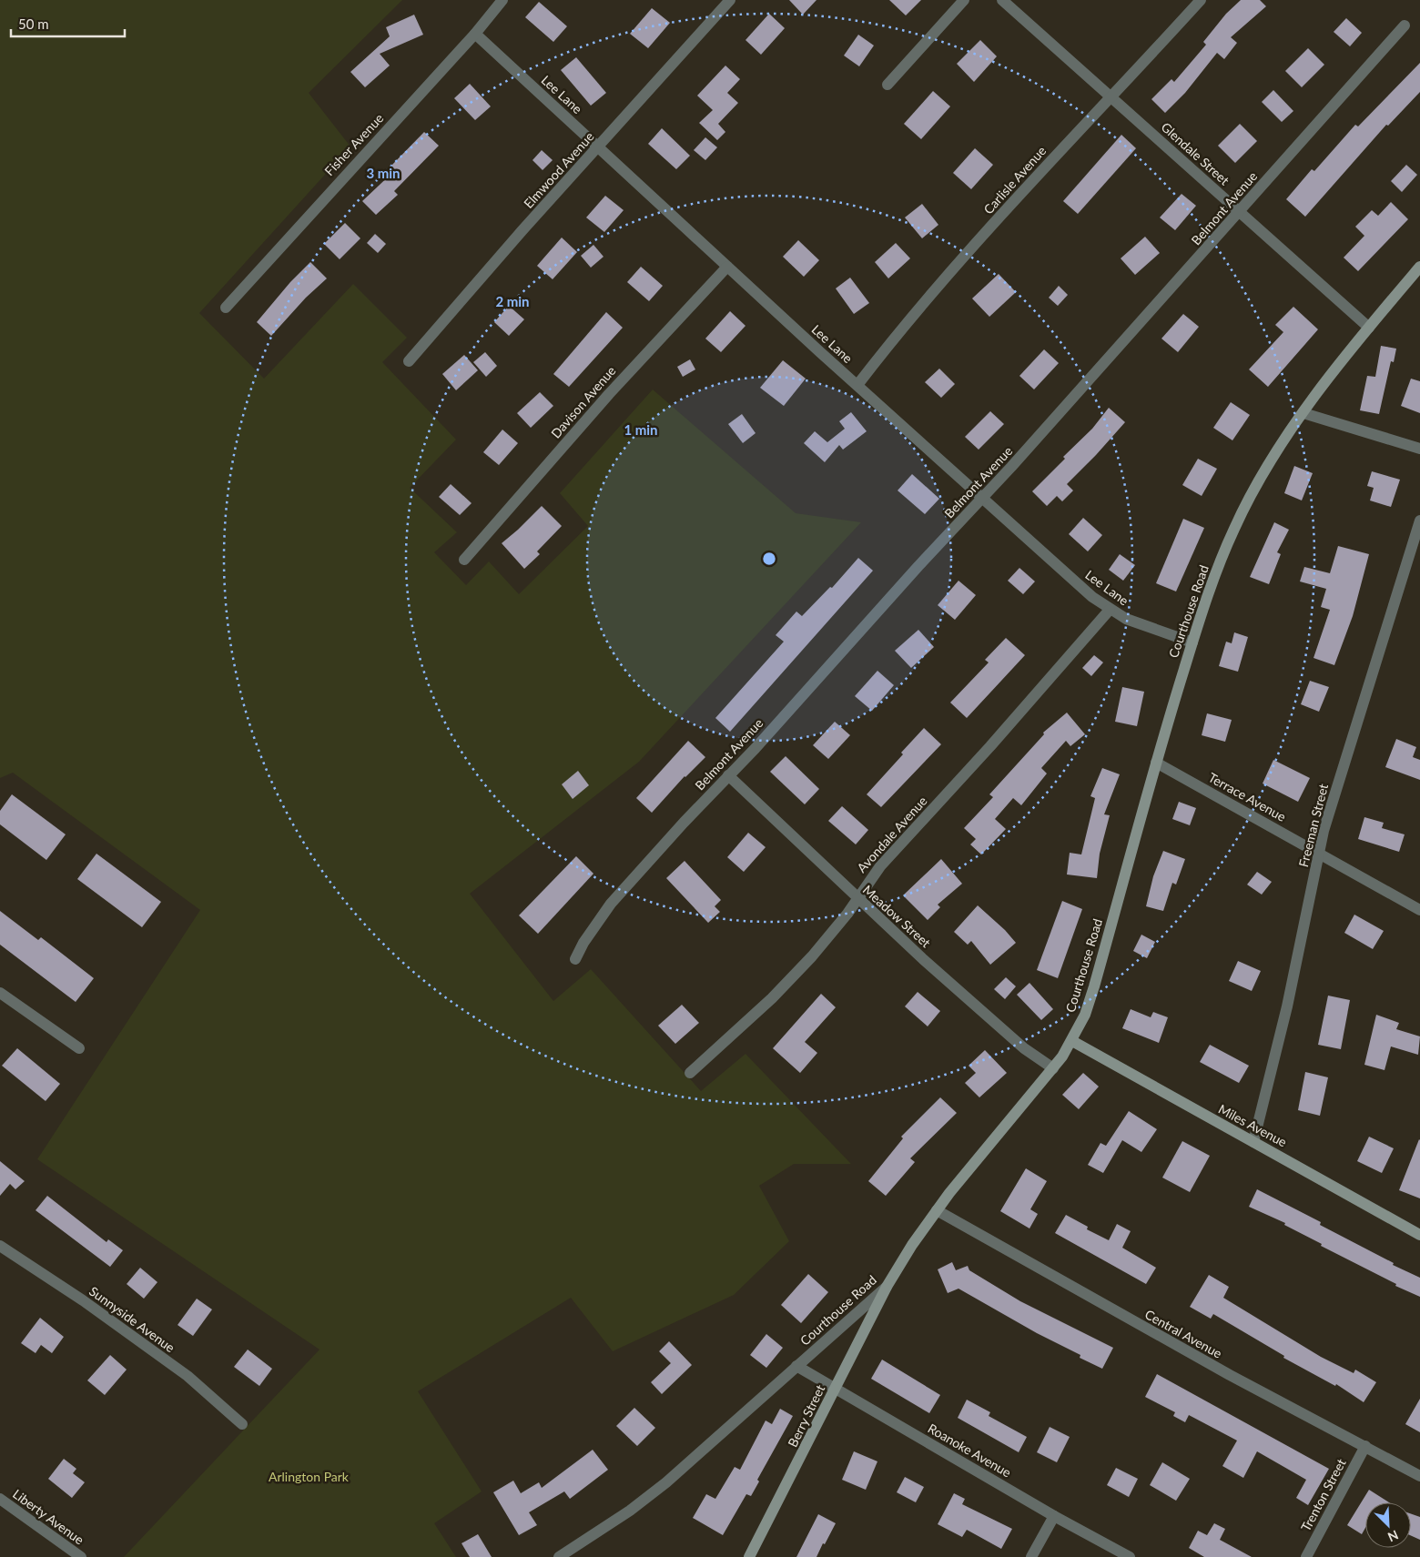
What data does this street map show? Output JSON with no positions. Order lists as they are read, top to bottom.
{
  "streets": {
    "street": [
      "Lee Lane",
      "Fisher Avenue",
      "Glendale Street",
      "Elmwood Avenue",
      "Carlisle Avenue",
      "Belmont Avenue",
      "Davison Avenue",
      "Courthouse Road",
      "Terrace Avenue",
      "Freeman Street",
      "Avondale Avenue",
      "Meadow Street",
      "Miles Avenue",
      "Sunnyside Avenue",
      "Central Avenue",
      "Berry Street",
      "Roanoke Avenue",
      "Trenton Street",
      "Liberty Avenue"
    ]
  },
  "crossings": [
    ["Lee Lane", "Fisher Avenue"],
    ["Lee Lane", "Elmwood Avenue"],
    ["Lee Lane", "Carlisle Avenue"],
    ["Lee Lane", "Belmont Avenue"],
    ["Lee Lane", "Davison Avenue"],
    ["Lee Lane", "Courthouse Road"],
    ["Lee Lane", "Avondale Avenue"],
    ["Glendale Street", "Carlisle Avenue"],
    ["Glendale Street", "Belmont Avenue"],
    ["Glendale Street", "Courthouse Road"],
    ["Belmont Avenue", "Meadow Street"],
    ["Courthouse Road", "Terrace Avenue"],
    ["Courthouse Road", "Meadow Street"],
    ["Courthouse Road", "Miles Avenue"],
    ["Courthouse Road", "Central Avenue"],
    ["Courthouse Road", "Berry Street"],
    ["Courthouse Road", "Roanoke Avenue"],
    ["Terrace Avenue", "Freeman Street"],
    ["Freeman Street", "Miles Avenue"],
    ["Avondale Avenue", "Meadow Street"],
    ["Central Avenue", "Trenton Street"],
    ["Berry Street", "Roanoke Avenue"]
  ],
  "parks": ["Arlington Park"],
  "scale_bar": "50 m",
  "north": "bottom right",
  "rings": ["3 min", "2 min", "1 min"]
}
